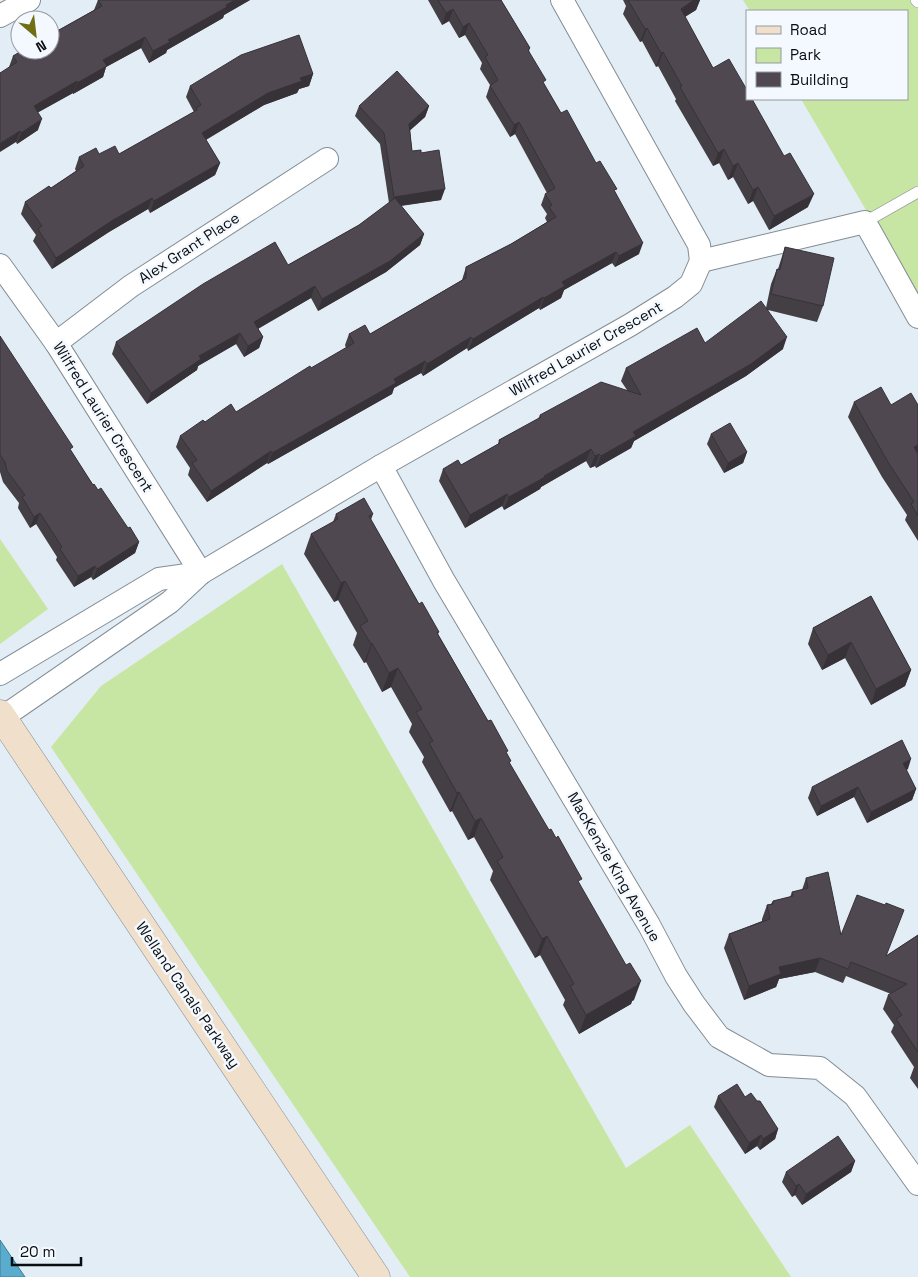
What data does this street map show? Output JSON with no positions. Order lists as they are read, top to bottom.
{
  "streets": {
    "main road": ["Welland Canals Parkway"],
    "street": ["Alex Grant Place", "Wilfred Laurier Crescent", "MacKenzie King Avenue"]
  },
  "crossings": [
    ["Alex Grant Place", "Wilfred Laurier Crescent"],
    ["Wilfred Laurier Crescent", "MacKenzie King Avenue"],
    ["Wilfred Laurier Crescent", "Welland Canals Parkway"]
  ],
  "legend": ["Road", "Park", "Building"],
  "scale_bar": "20 m",
  "north": "bottom right"
}
